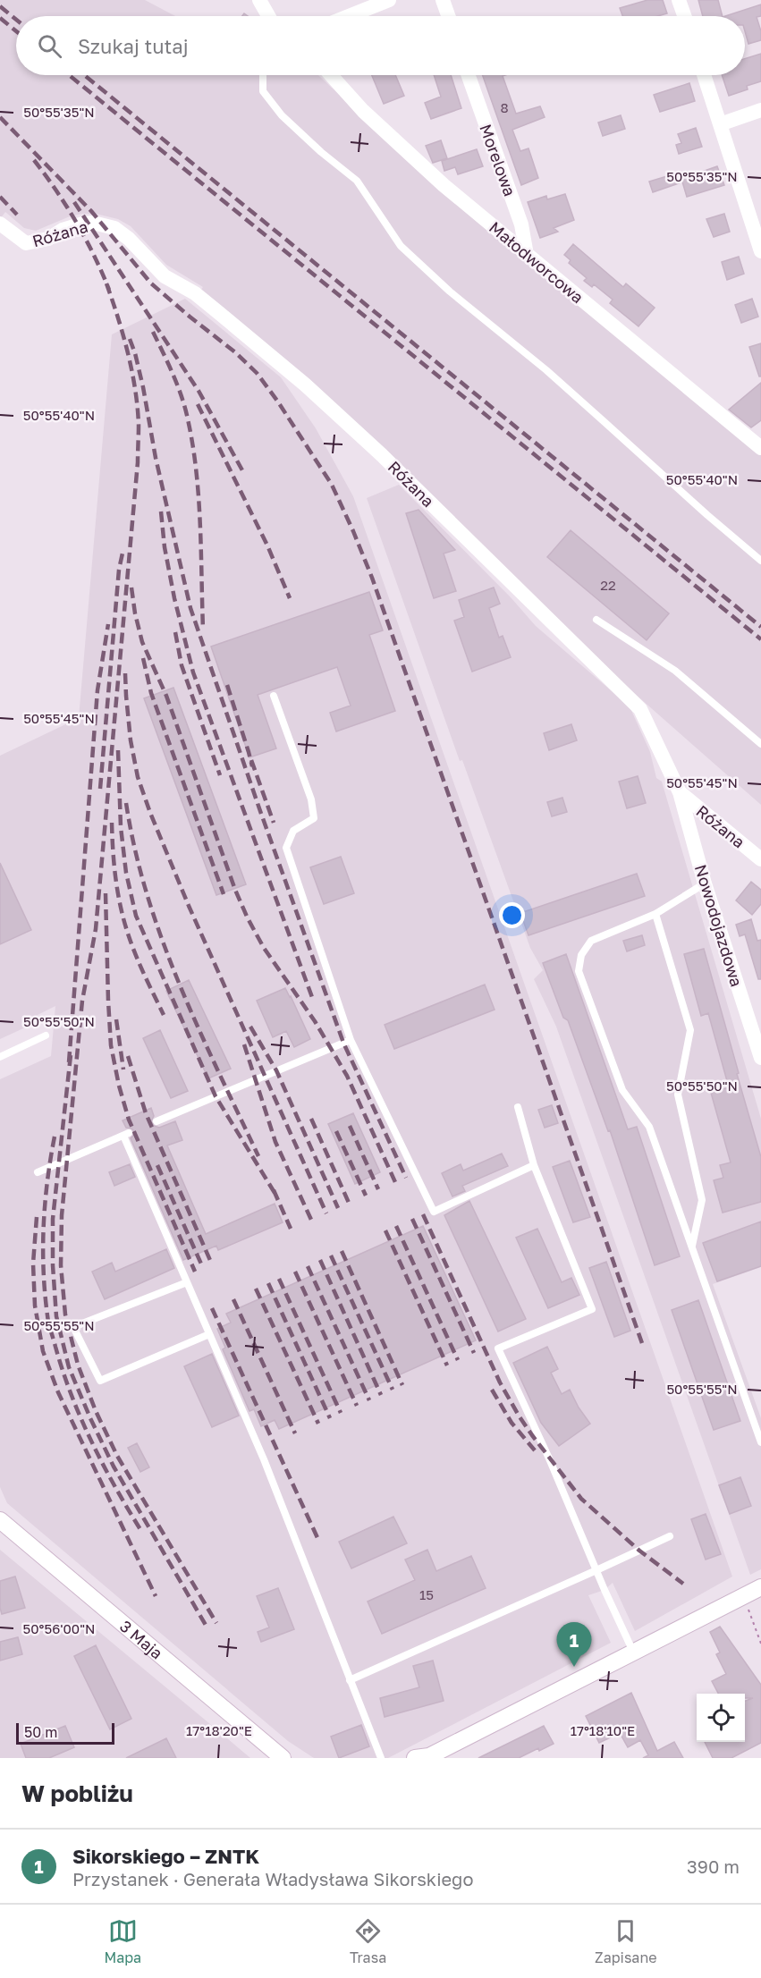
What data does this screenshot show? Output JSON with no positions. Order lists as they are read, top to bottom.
{
  "streets": {
    "street": [
      "Morelowa",
      "Różana",
      "Małodworcowa",
      "Nowodojazdowa",
      "3 Maja"
    ]
  },
  "crossings": [
    ["Morelowa", "Małodworcowa"],
    ["Różana", "Nowodojazdowa"]
  ],
  "house_numbers": ["8", "22", "15"],
  "scale_bar": "50 m",
  "page": {
    "search": "Szukaj tutaj",
    "pins": "1",
    "scale": "50 m",
    "heading": "W pobliżu",
    "list": [
      {
        "mark": "1",
        "name": "Sikorskiego – ZNTK",
        "note": "Przystanek · Generała Władysława Sikorskiego",
        "value": "390 m"
      }
    ],
    "nav": ["Mapa", "Trasa", "Zapisane"]
  },
  "coordinates": [
    "50°55'35\"N",
    "50°55'40\"N",
    "50°55'45\"N",
    "50°55'50\"N",
    "50°55'55\"N",
    "50°56'00\"N",
    "17°18'20\"E",
    "17°18'10\"E"
  ]
}
